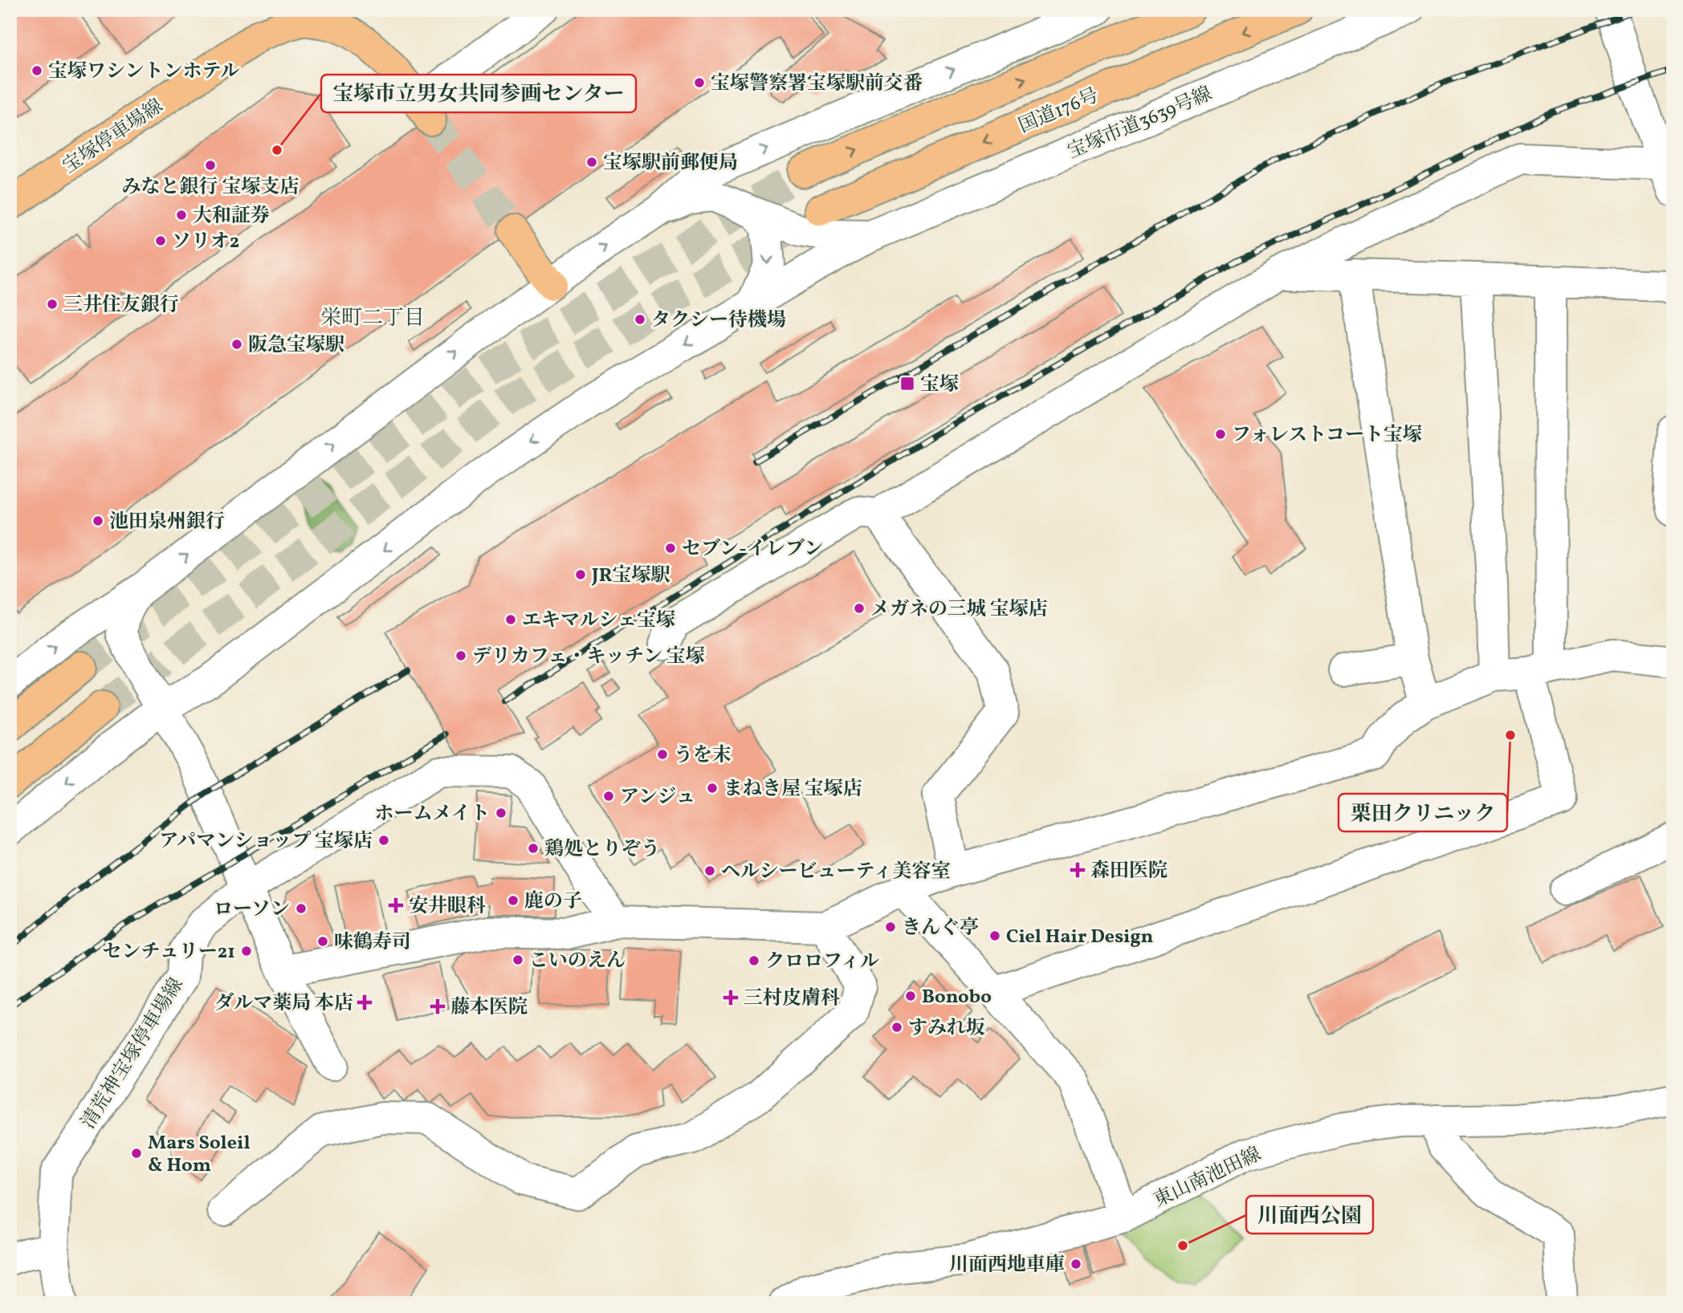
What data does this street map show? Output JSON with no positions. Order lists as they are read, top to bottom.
{
  "streets": {
    "main road": ["国道176号", "宝塚停車場線"],
    "street": ["宝塚市道3639号線", "清荒神宝塚停車場線", "東山南池田線"]
  },
  "districts": ["栄町二丁目"],
  "places": {
    "other": [
      "宝塚ワシントンホテル",
      "宝塚警察署宝塚駅前交番",
      "宝塚市立男女共同参画センター",
      "宝塚駅前郵便局",
      "みなと銀行 宝塚支店",
      "大和証券",
      "ソリオ2",
      "三井住友銀行",
      "タクシー待機場",
      "阪急宝塚駅",
      "フォレストコート宝塚",
      "池田泉州銀行",
      "セブン-イレブン",
      "JR宝塚駅",
      "メガネの三城 宝塚店",
      "エキマルシェ宝塚",
      "デリカフェ・キッチン 宝塚",
      "栗田クリニック",
      "うを末",
      "まねき屋 宝塚店",
      "アンジュ",
      "ホームメイト",
      "アパマンショップ 宝塚店",
      "鶏処とりぞう",
      "ヘルシービューティ美容室",
      "鹿の子",
      "ローソン",
      "きんぐ亭",
      "Ciel Hair Design",
      "味鶴寿司",
      "センチュリー21",
      "こいのえん",
      "クロロフィル",
      "Bonobo",
      "すみれ坂",
      "Mars Soleil & Hom",
      "川面西公園",
      "川面西地車庫"
    ],
    "transit": ["宝塚"],
    "health": [
      "森田医院",
      "安井眼科",
      "三村皮膚科",
      "ダルマ薬局 本店",
      "藤本医院"
    ]
  }
}
